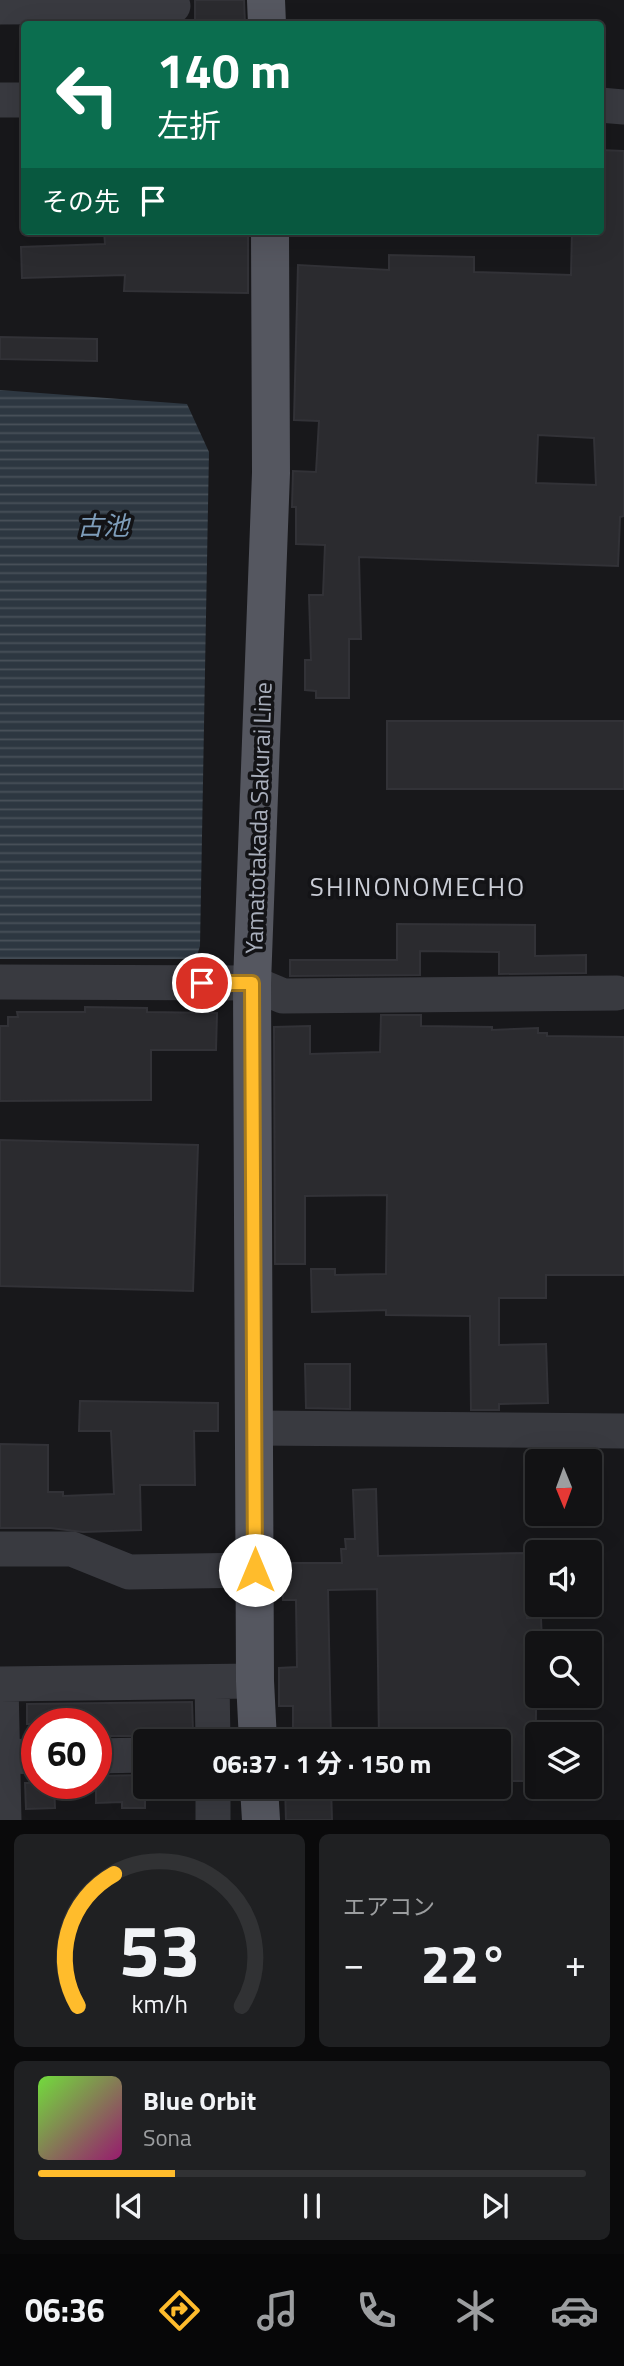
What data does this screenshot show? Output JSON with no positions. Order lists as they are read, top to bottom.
{
  "streets": {
    "main road": ["Yamatotakada Sakurai Line"]
  },
  "districts": ["SHINONOMECHO"],
  "water": ["古池"],
  "north": "bottom",
  "page": {
    "turn": ["140 m", "左折"],
    "then": "その先",
    "limit": "60",
    "trip": "06:37 · 1 分 · 150 m",
    "tile": "エアコン",
    "heat": ["−", "22°", "+"],
    "song": ["Blue Orbit", "Sona"],
    "tabs": "06:36",
    "gauge": ["53", "km/h"]
  }
}
